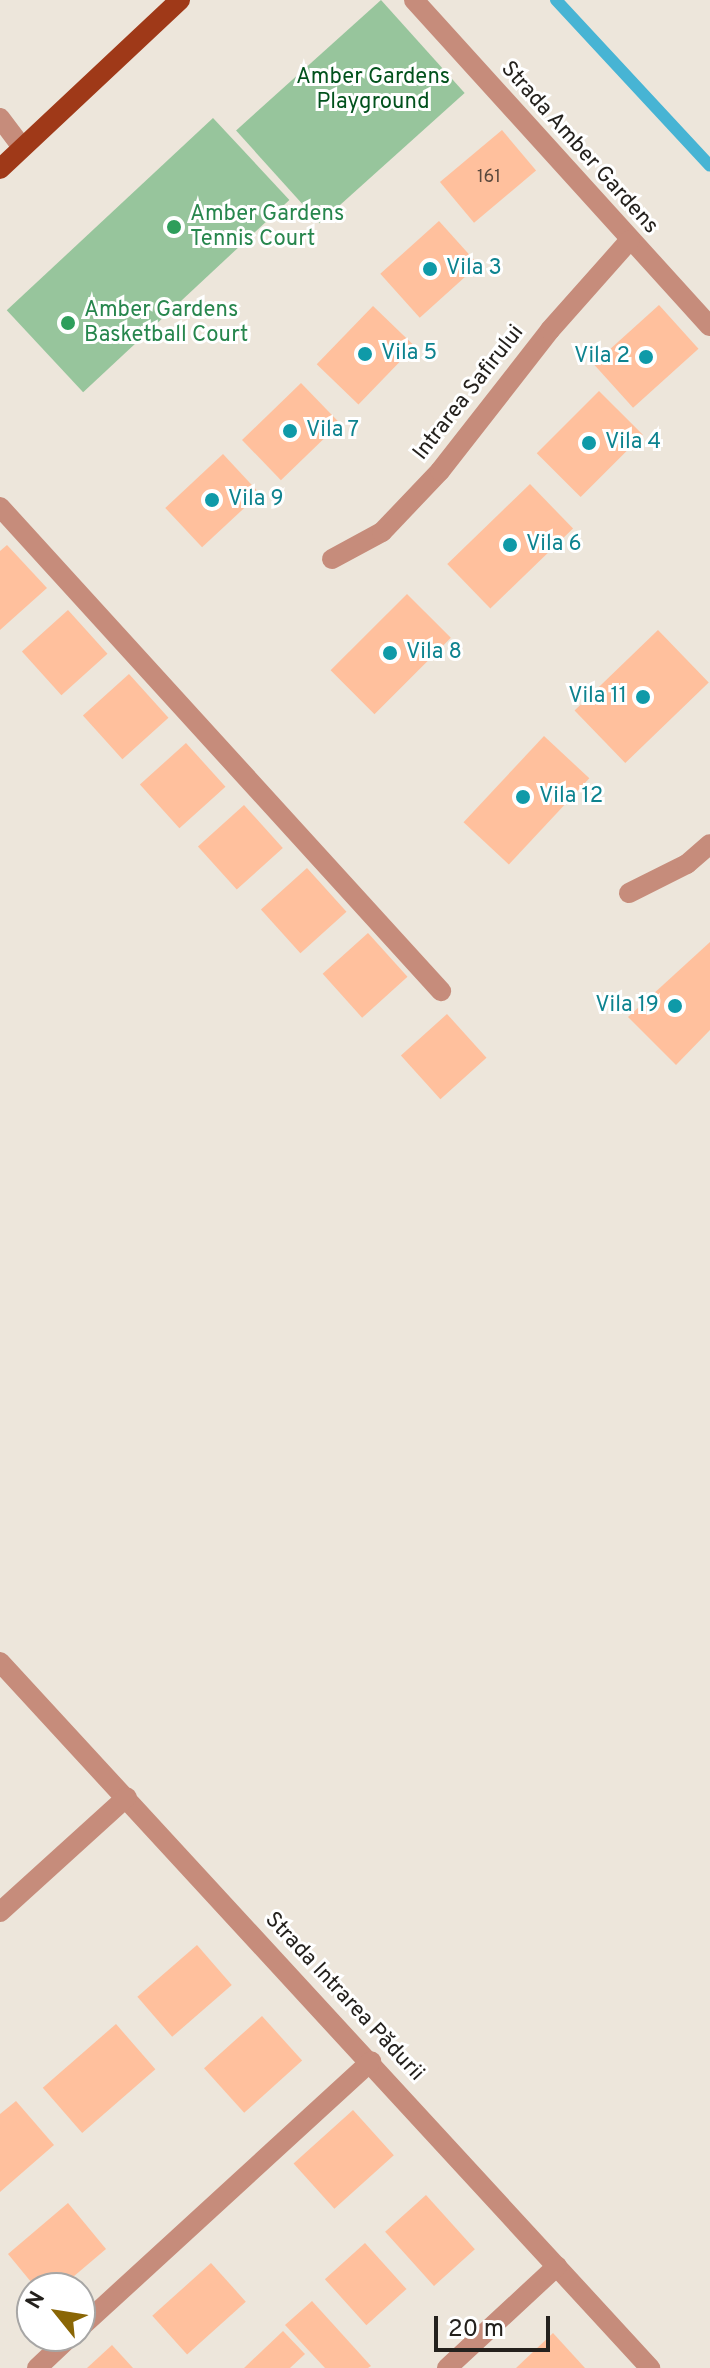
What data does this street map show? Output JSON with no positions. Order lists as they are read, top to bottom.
{
  "streets": {
    "street": ["Strada Amber Gardens", "Intrarea Safirului", "Strada Intrarea Pădurii"]
  },
  "crossings": [
    ["Strada Amber Gardens", "Intrarea Safirului"]
  ],
  "parks": ["Amber Gardens Playground"],
  "places": [
    "Amber Gardens Tennis Court",
    "Vila 3",
    "Amber Gardens Basketball Court",
    "Vila 5",
    "Vila 2",
    "Vila 7",
    "Vila 4",
    "Vila 9",
    "Vila 6",
    "Vila 8",
    "Vila 11",
    "Vila 12",
    "Vila 19"
  ],
  "house_numbers": ["161"],
  "scale_bar": "20 m",
  "north": "top left"
}
